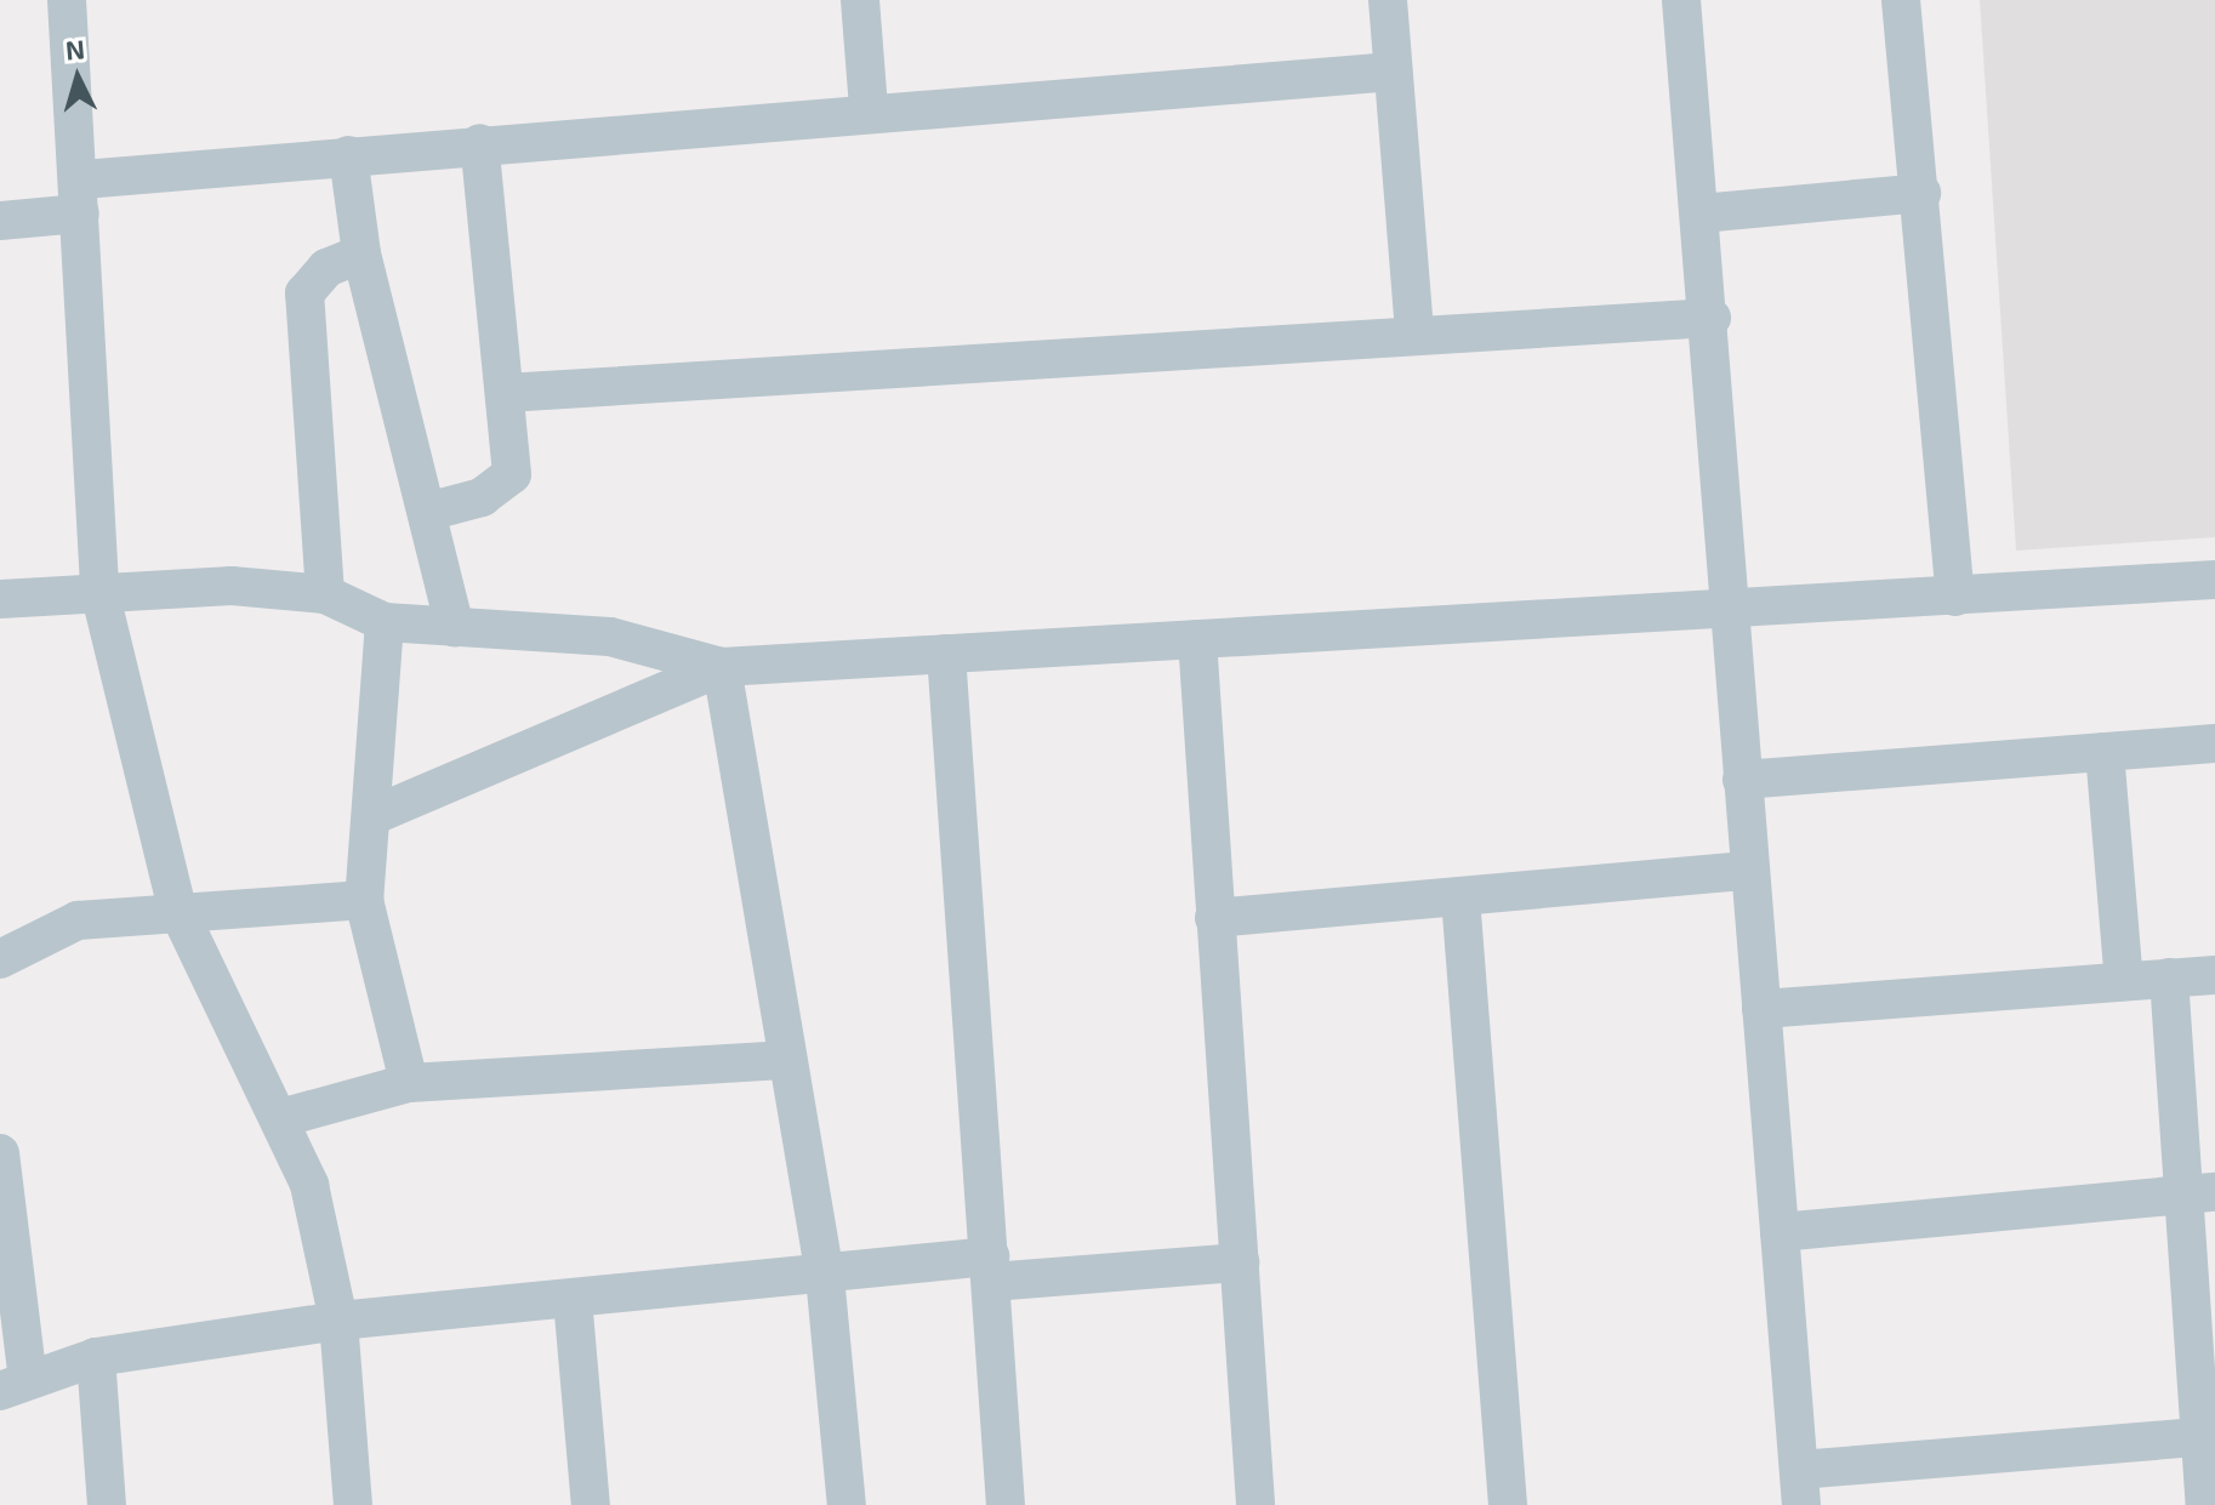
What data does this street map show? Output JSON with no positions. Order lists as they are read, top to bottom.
{
  "north": "top"
}
